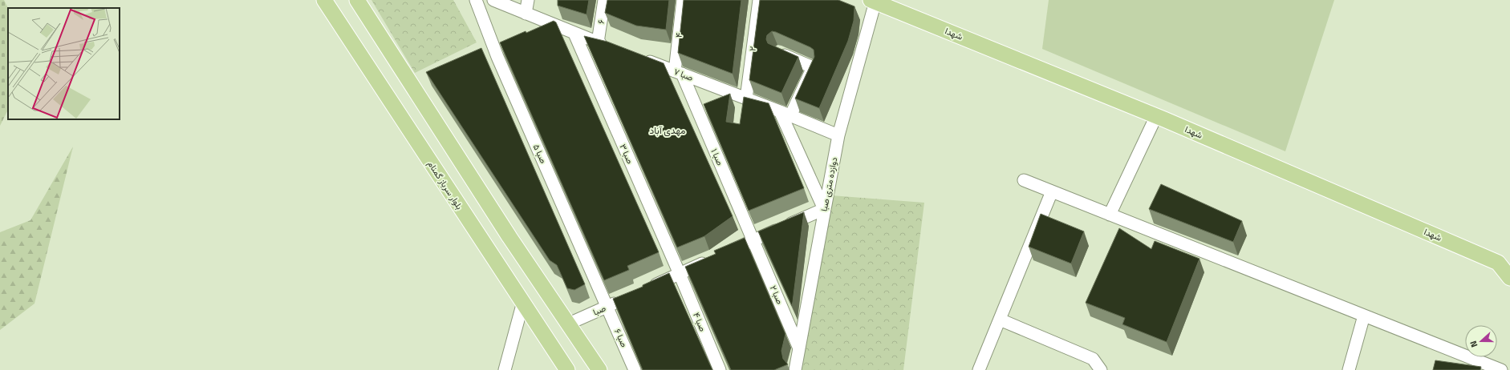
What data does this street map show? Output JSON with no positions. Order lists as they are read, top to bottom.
{
  "streets": {
    "main road": ["شهدا", "بلوار سرباز گمنام"],
    "street": [
      "۶",
      "۴",
      "۲",
      "صبا ۷",
      "صبا ۵",
      "صبا ۳",
      "صبا ۱",
      "دوازده متری صبا",
      "صبا ۲",
      "صبا",
      "صبا ۴",
      "صبا ۶"
    ]
  },
  "crossings": [
    ["شهدا", "دوازده متری صبا"],
    ["۴", "صبا ۷"],
    ["۴", "صبا ۱"],
    ["۲", "صبا ۷"],
    ["صبا ۷", "صبا ۱"],
    ["صبا ۷", "دوازده متری صبا"],
    ["صبا ۵", "صبا"],
    ["صبا ۵", "صبا ۶"],
    ["صبا ۳", "صبا ۴"],
    ["صبا ۱", "صبا ۲"],
    ["دوازده متری صبا", "صبا ۲"],
    ["صبا", "صبا ۶"]
  ],
  "districts": ["مهدی آباد"],
  "north": "left"
}
